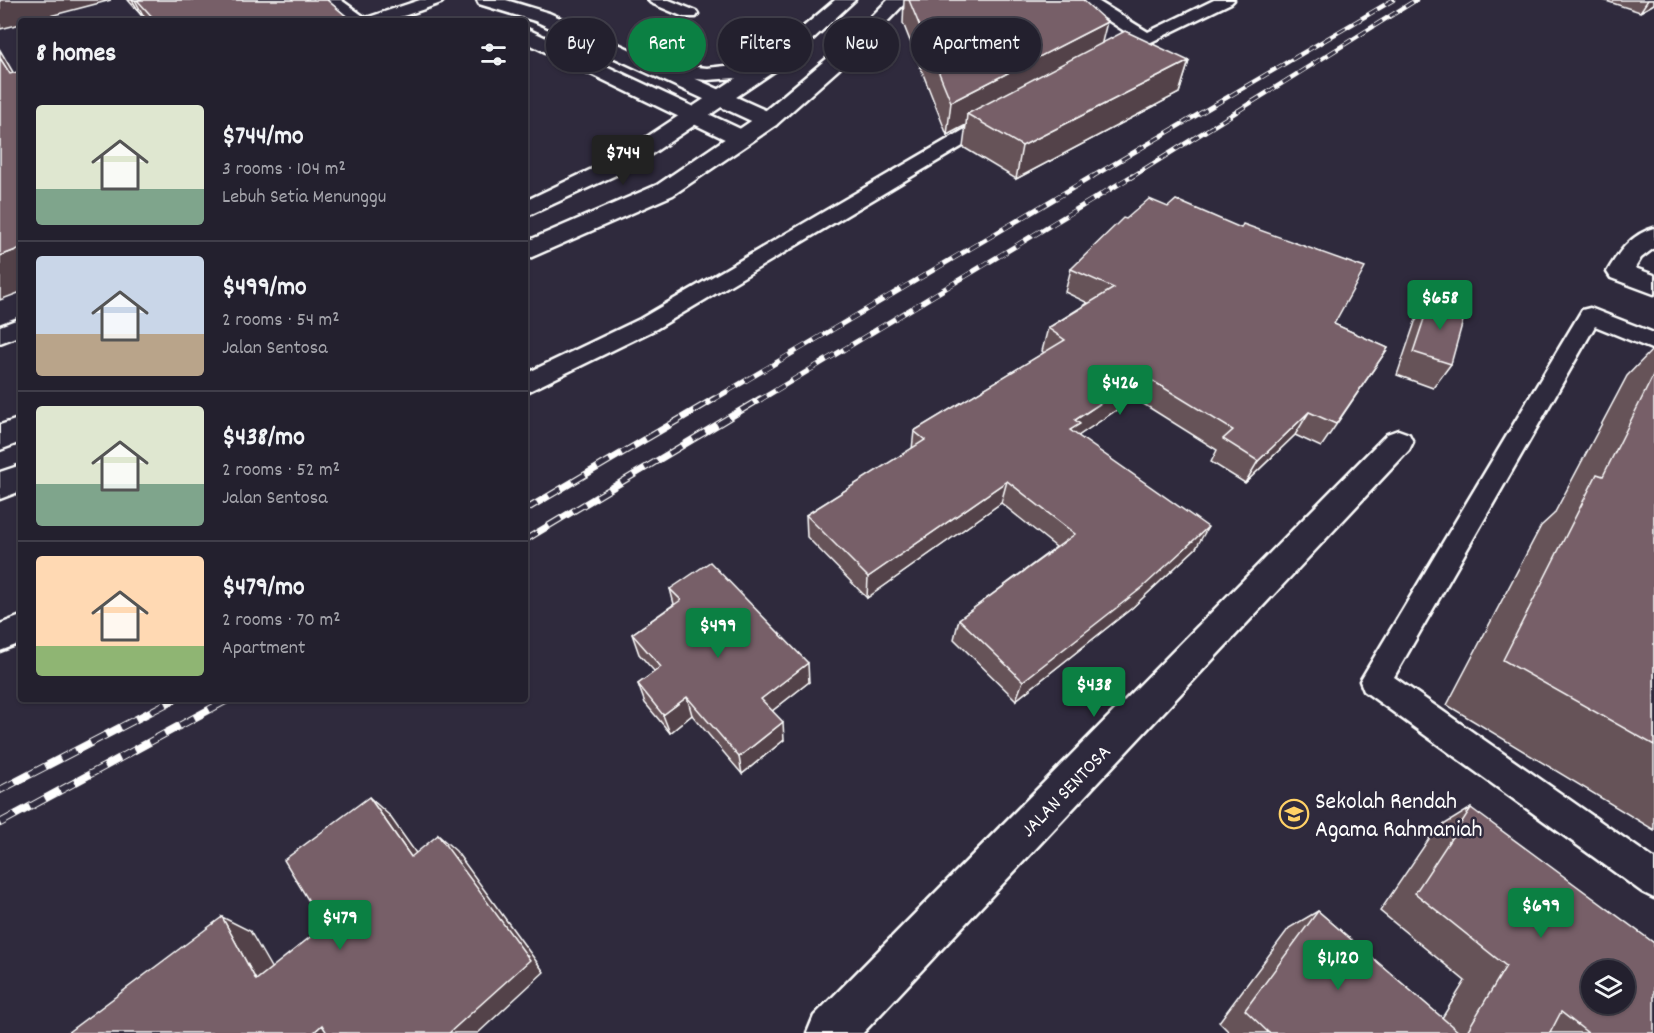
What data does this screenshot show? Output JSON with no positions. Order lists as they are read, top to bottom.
{
  "streets": {
    "street": ["JALAN SENTOSA"]
  },
  "places": {
    "school or university": ["Sekolah Rendah Agama Rahmaniah"]
  },
  "page": {
    "chip": [
      "Buy",
      "Rent",
      "Filters",
      "New",
      "Apartment"
    ],
    "heading": "8 homes",
    "list": [
      {
        "name": "$744/mo",
        "note": "3 rooms · 104 m² · Lebuh Setia Menunggu"
      },
      {
        "name": "$499/mo",
        "note": "2 rooms · 54 m² · Jalan Sentosa"
      },
      {
        "name": "$438/mo",
        "note": "2 rooms · 52 m² · Jalan Sentosa"
      },
      {
        "name": "$479/mo",
        "note": "2 rooms · 70 m² · Apartment"
      }
    ],
    "price": [
      "$744",
      "$658",
      "$426",
      "$499",
      "$438",
      "$699",
      "$479",
      "$1,120"
    ]
  }
}
